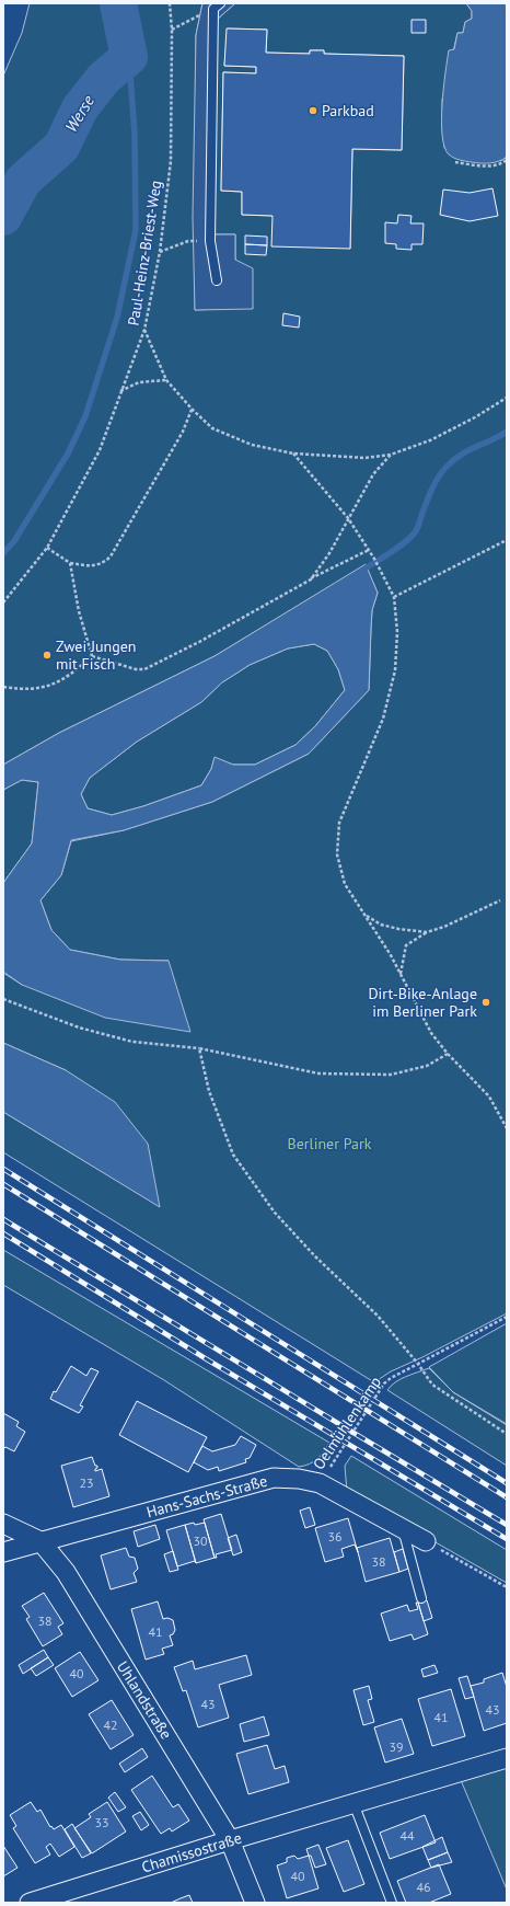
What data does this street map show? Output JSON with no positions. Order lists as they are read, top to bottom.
{
  "streets": {
    "street": ["Hans-Sachs-Straße", "Uhlandstraße", "Chamissostraße"],
    "path": ["Paul-Heinz-Briest-Weg", "Oelmühlenkamp"]
  },
  "crossings": [
    ["Oelmühlenkamp", "Hans-Sachs-Straße"],
    ["Hans-Sachs-Straße", "Uhlandstraße"],
    ["Uhlandstraße", "Chamissostraße"]
  ],
  "water": ["Werse"],
  "parks": ["Berliner Park"],
  "places": ["Parkbad", "Zwei Jungen mit Fisch", "Dirt-Bike-Anlage im Berliner Park"],
  "house_numbers": [
    "23",
    "36",
    "30",
    "38",
    "38",
    "41",
    "40",
    "43",
    "43",
    "41",
    "42",
    "39",
    "33",
    "44",
    "40",
    "46"
  ]
}
